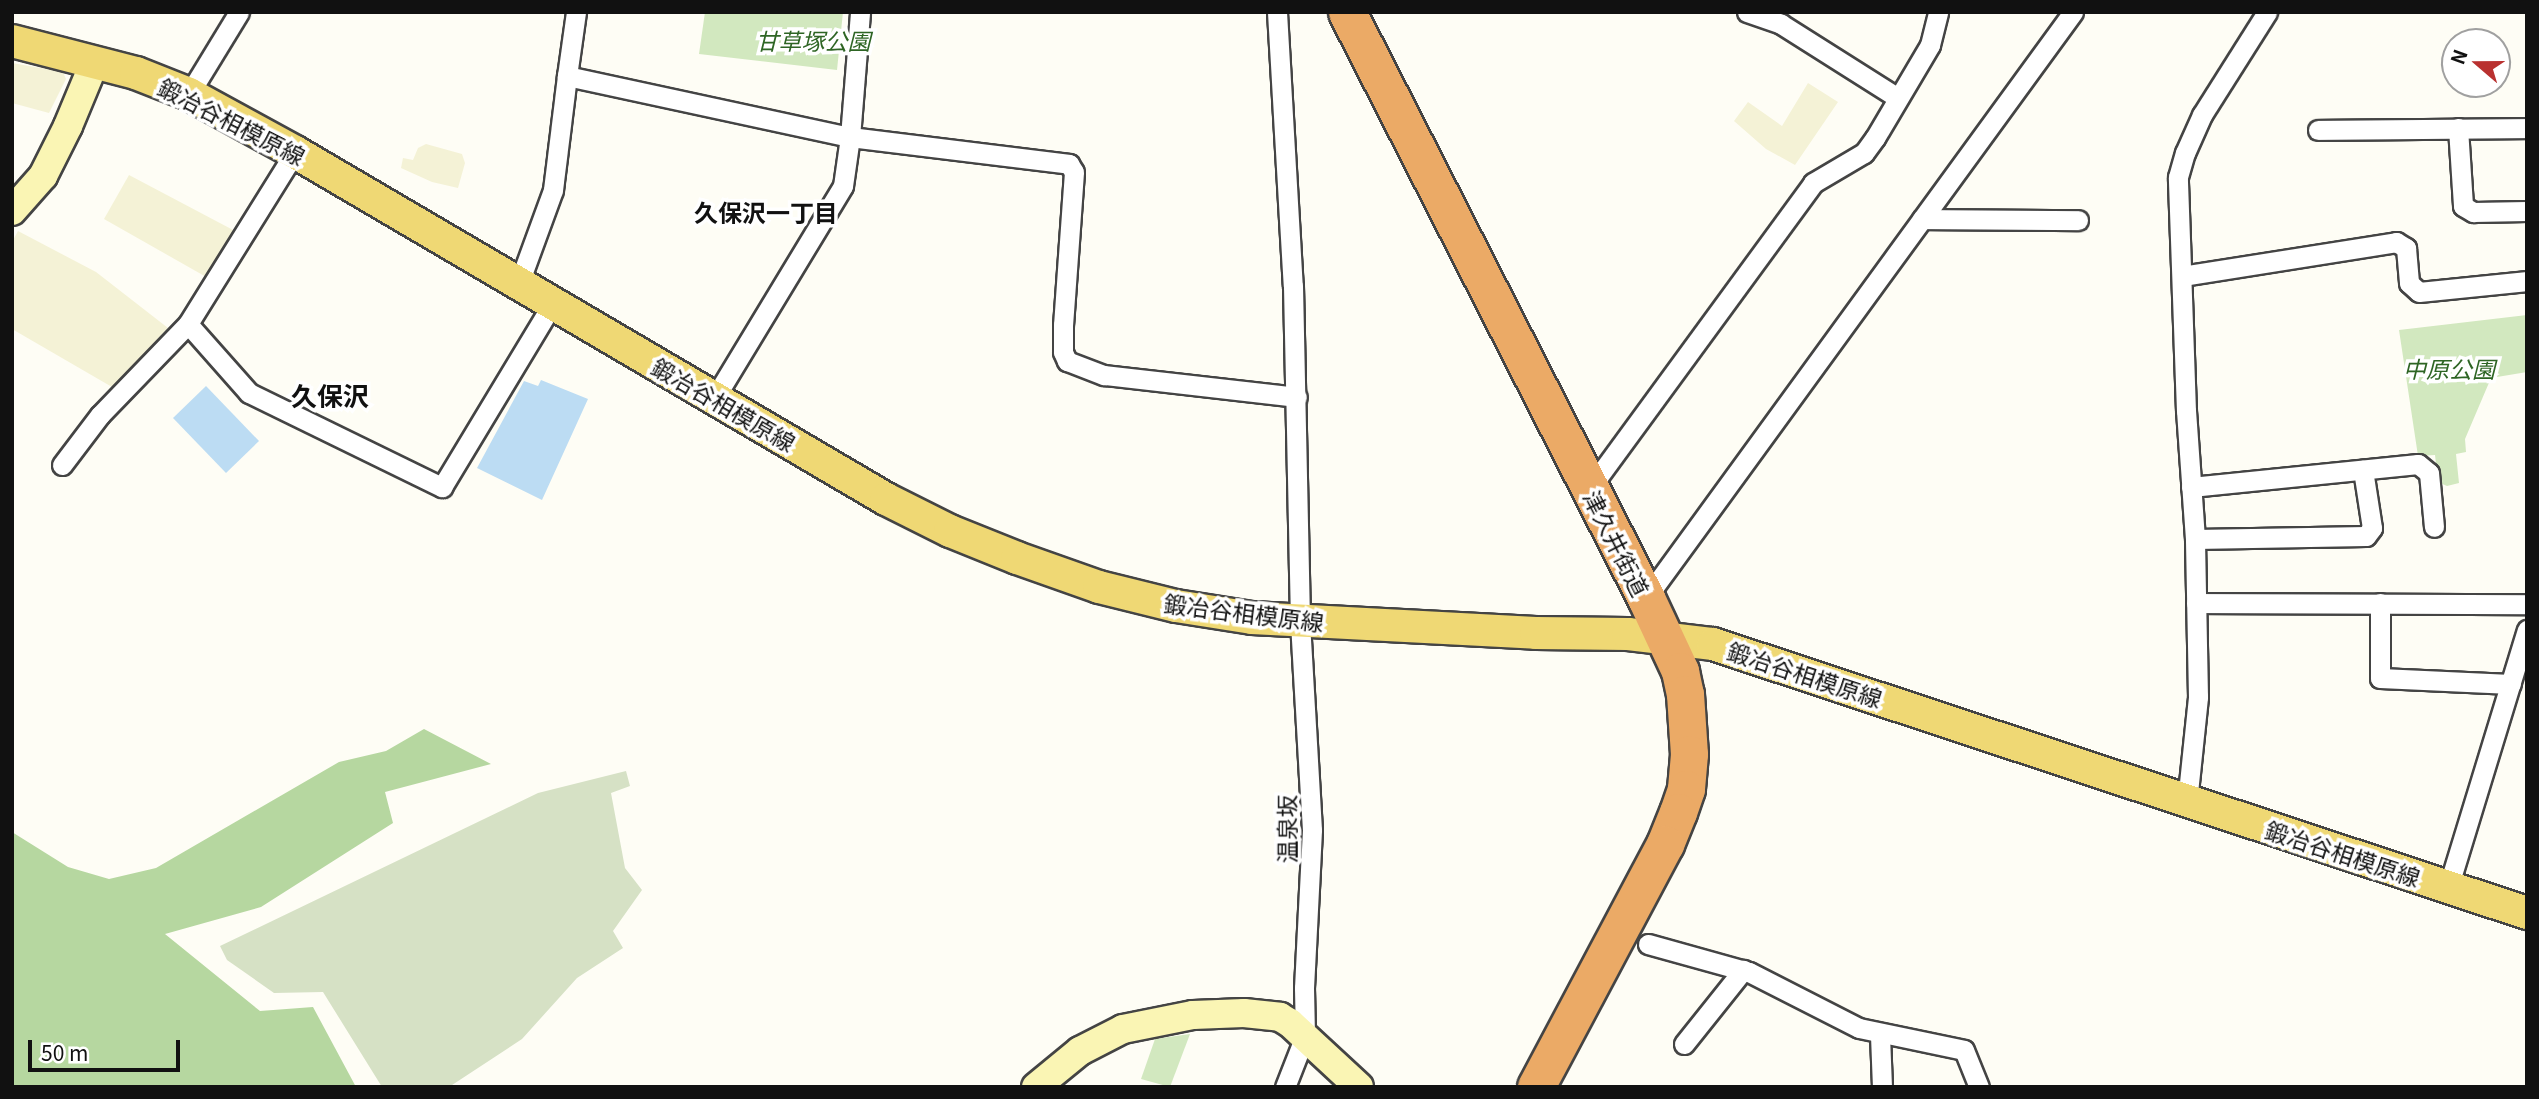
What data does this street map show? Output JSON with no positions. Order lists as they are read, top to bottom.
{
  "streets": {
    "highway": ["津久井街道"],
    "main road": ["鍛冶谷相模原線"],
    "street": ["温泉坂"]
  },
  "crossings": [
    ["鍛冶谷相模原線", "津久井街道"],
    ["鍛冶谷相模原線", "温泉坂"]
  ],
  "districts": ["久保沢一丁目", "久保沢"],
  "parks": ["甘草塚公園", "中原公園"],
  "scale_bar": "50 m",
  "north": "left"
}
